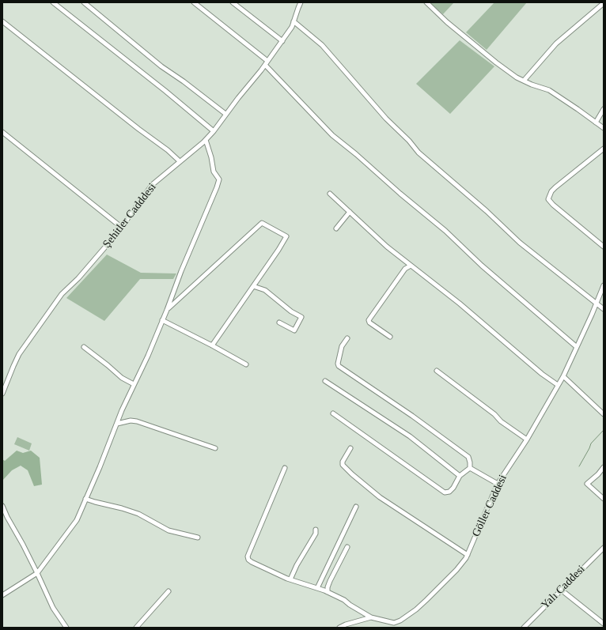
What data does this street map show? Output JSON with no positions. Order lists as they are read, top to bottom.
{
  "streets": {
    "street": ["Şehitler Cadddesi", "Göller Caddesi", "Yalı Caddesi"]
  }
}
